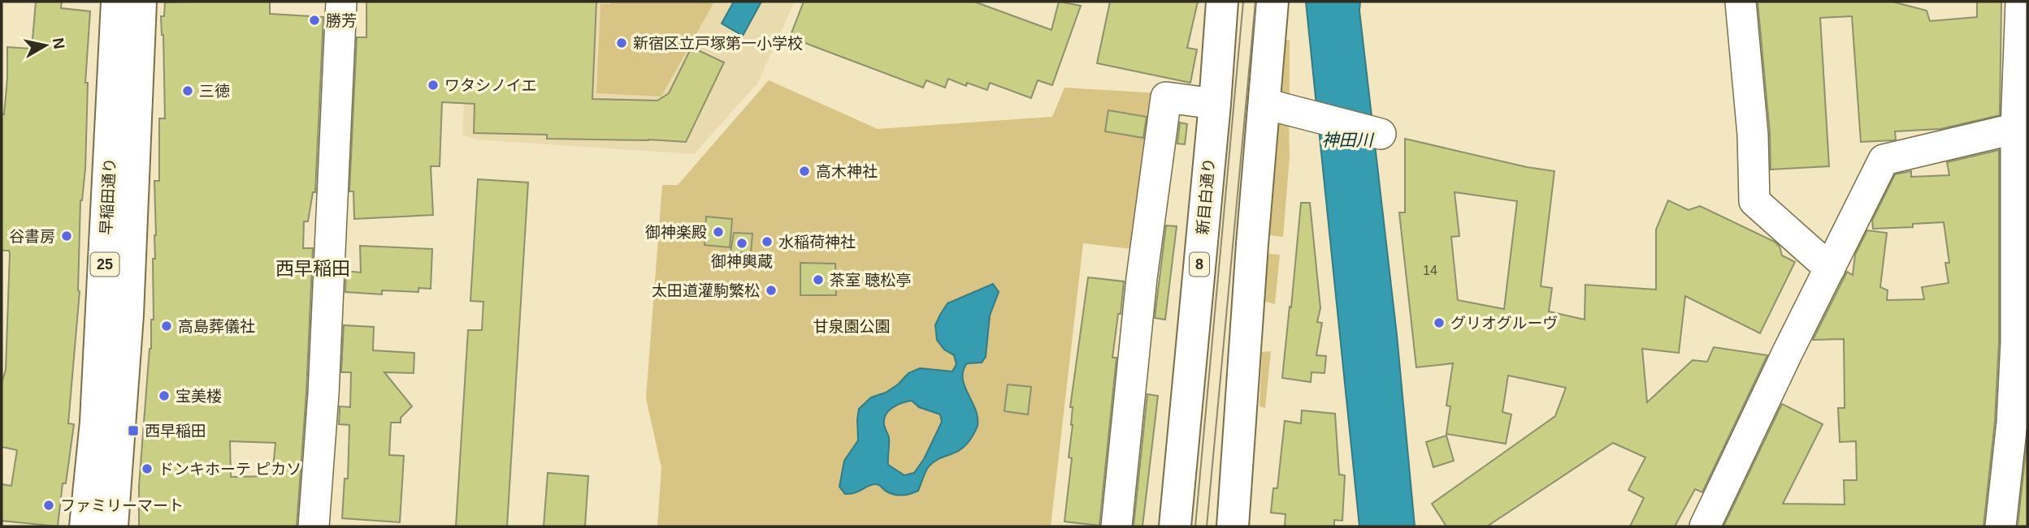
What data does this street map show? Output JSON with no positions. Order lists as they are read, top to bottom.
{
  "streets": {
    "main road": [
      "早稲田通り",
      "新目白通り",
      "25",
      "8"
    ]
  },
  "districts": ["西早稲田"],
  "water": ["神田川"],
  "parks": ["甘泉園公園"],
  "places": {
    "other": [
      "勝芳",
      "新宿区立戸塚第一小学校",
      "ワタシノイエ",
      "三徳",
      "高木神社",
      "御神楽殿",
      "谷書房",
      "水稲荷神社",
      "御神輿蔵",
      "茶室 聴松亭",
      "太田道灌駒繁松",
      "グリオグルーヴ",
      "高島葬儀社",
      "宝美楼",
      "ドンキホーテ ピカソ",
      "ファミリーマート"
    ],
    "transit": ["西早稲田"]
  },
  "house_numbers": ["14"],
  "north": "right"
}
